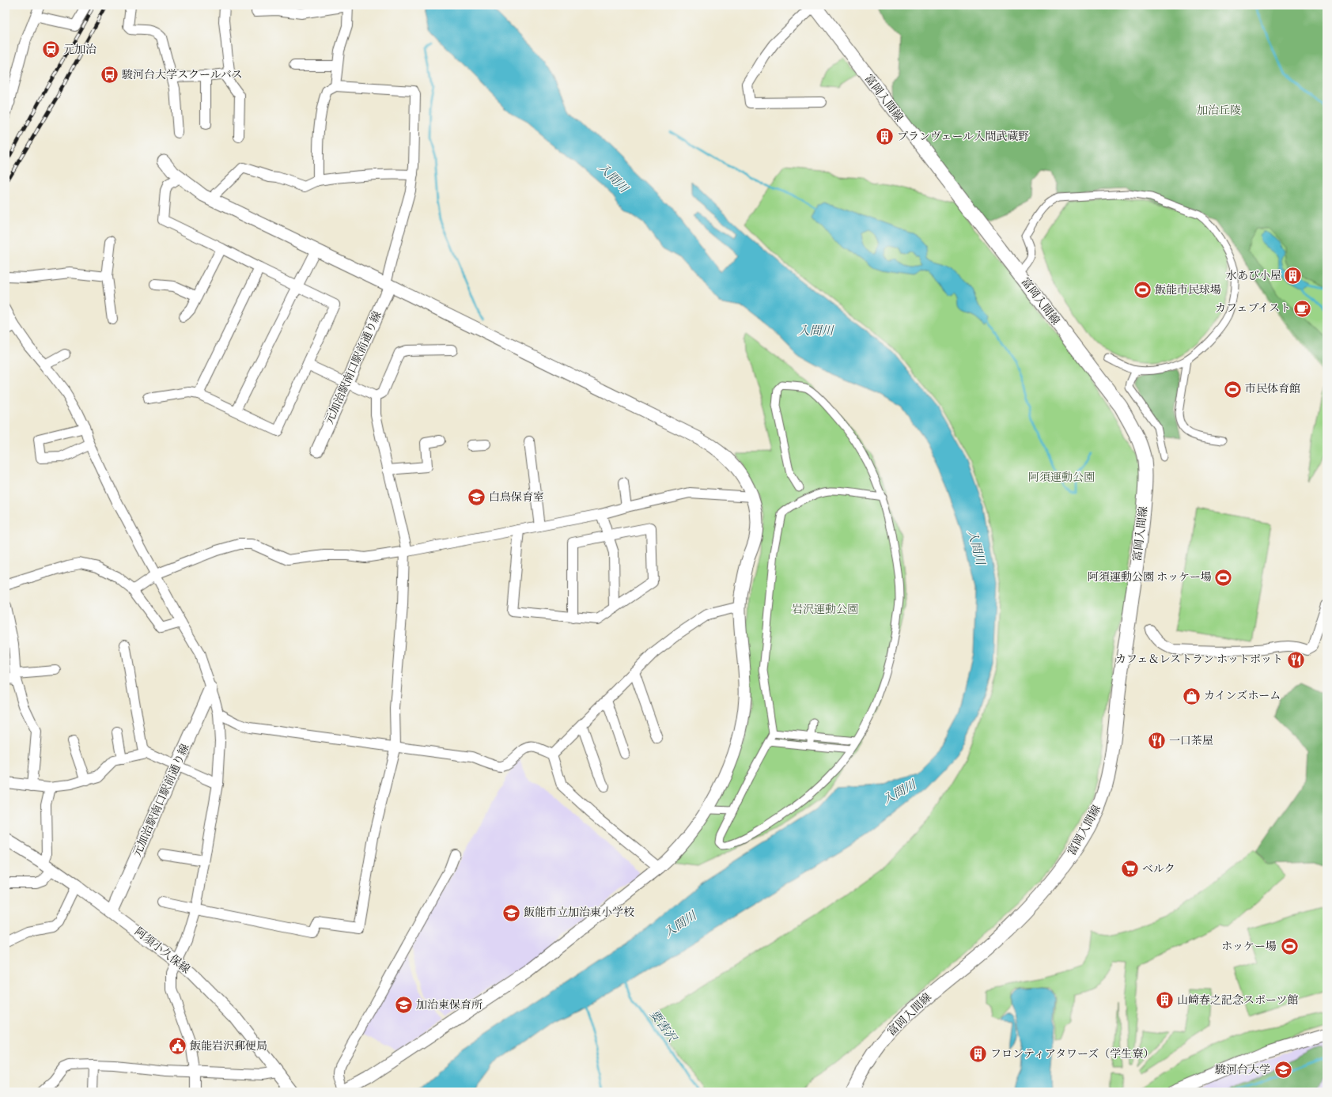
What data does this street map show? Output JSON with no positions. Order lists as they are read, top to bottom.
{
  "streets": {
    "main road": ["富岡入間線"],
    "street": ["元加治駅南口駅前通り線", "阿須小久保線"]
  },
  "crossings": [
    ["元加治駅南口駅前通り線", "阿須小久保線"]
  ],
  "water": ["入間川", "要害沢"],
  "parks": ["加治丘陵", "阿須運動公園", "岩沢運動公園"],
  "places": {
    "station": ["元加治"],
    "bus stop": ["駿河台大学スクールバス"],
    "building": [
      "プランヴェール入間武蔵野",
      "水あび小屋",
      "山崎春之記念スポーツ館",
      "フロンティアタワーズ（学生寮）"
    ],
    "sports": [
      "飯能市民球場",
      "市民体育館",
      "阿須運動公園 ホッケー場",
      "ホッケー場"
    ],
    "cafe": ["カフェプイスト"],
    "school or university": [
      "白鳥保育室",
      "飯能市立加治東小学校",
      "加治東保育所",
      "駿河台大学"
    ],
    "restaurant": ["カフェ＆レストラン ホットポット", "一口茶屋"],
    "shop": ["カインズホーム"],
    "supermarket": ["ベルク"],
    "public building": ["飯能岩沢郵便局"]
  }
}
